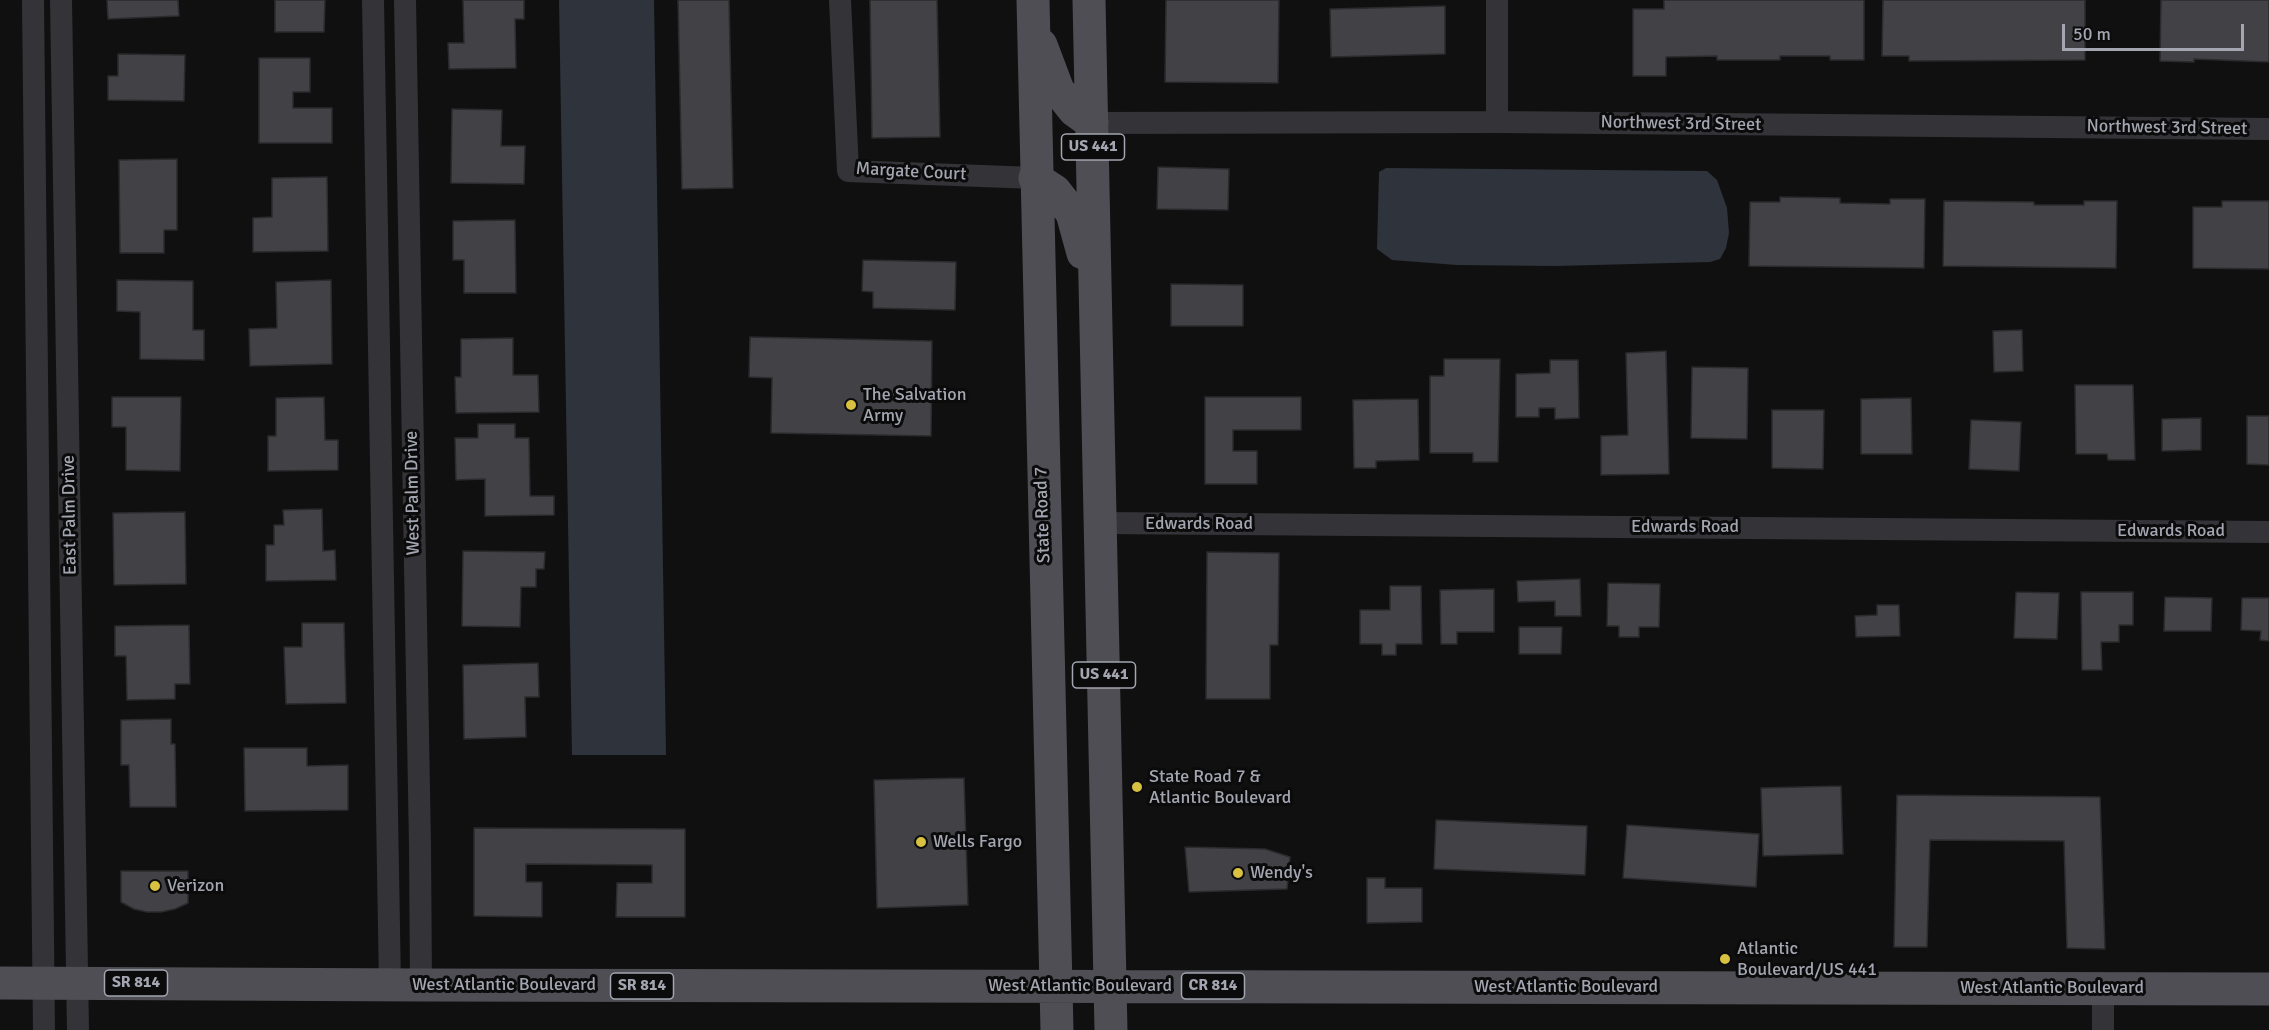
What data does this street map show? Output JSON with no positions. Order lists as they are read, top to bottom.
{
  "streets": {
    "main road": [
      "US 441",
      "State Road 7",
      "SR 814",
      "West Atlantic Boulevard",
      "CR 814"
    ],
    "street": [
      "Northwest 3rd Street",
      "Margate Court",
      "West Palm Drive",
      "East Palm Drive",
      "Edwards Road"
    ]
  },
  "crossings": [
    ["Northwest 3rd Street", "US 441"],
    ["US 441", "Edwards Road"],
    ["US 441", "West Atlantic Boulevard"],
    ["Margate Court", "State Road 7"],
    ["West Palm Drive", "West Atlantic Boulevard"],
    ["East Palm Drive", "West Atlantic Boulevard"],
    ["State Road 7", "West Atlantic Boulevard"]
  ],
  "places": [
    "The Salvation Army",
    "State Road 7 & Atlantic Boulevard",
    "Wells Fargo",
    "Wendy's",
    "Verizon",
    "Atlantic Boulevard/US 441"
  ],
  "scale_bar": "50 m"
}
